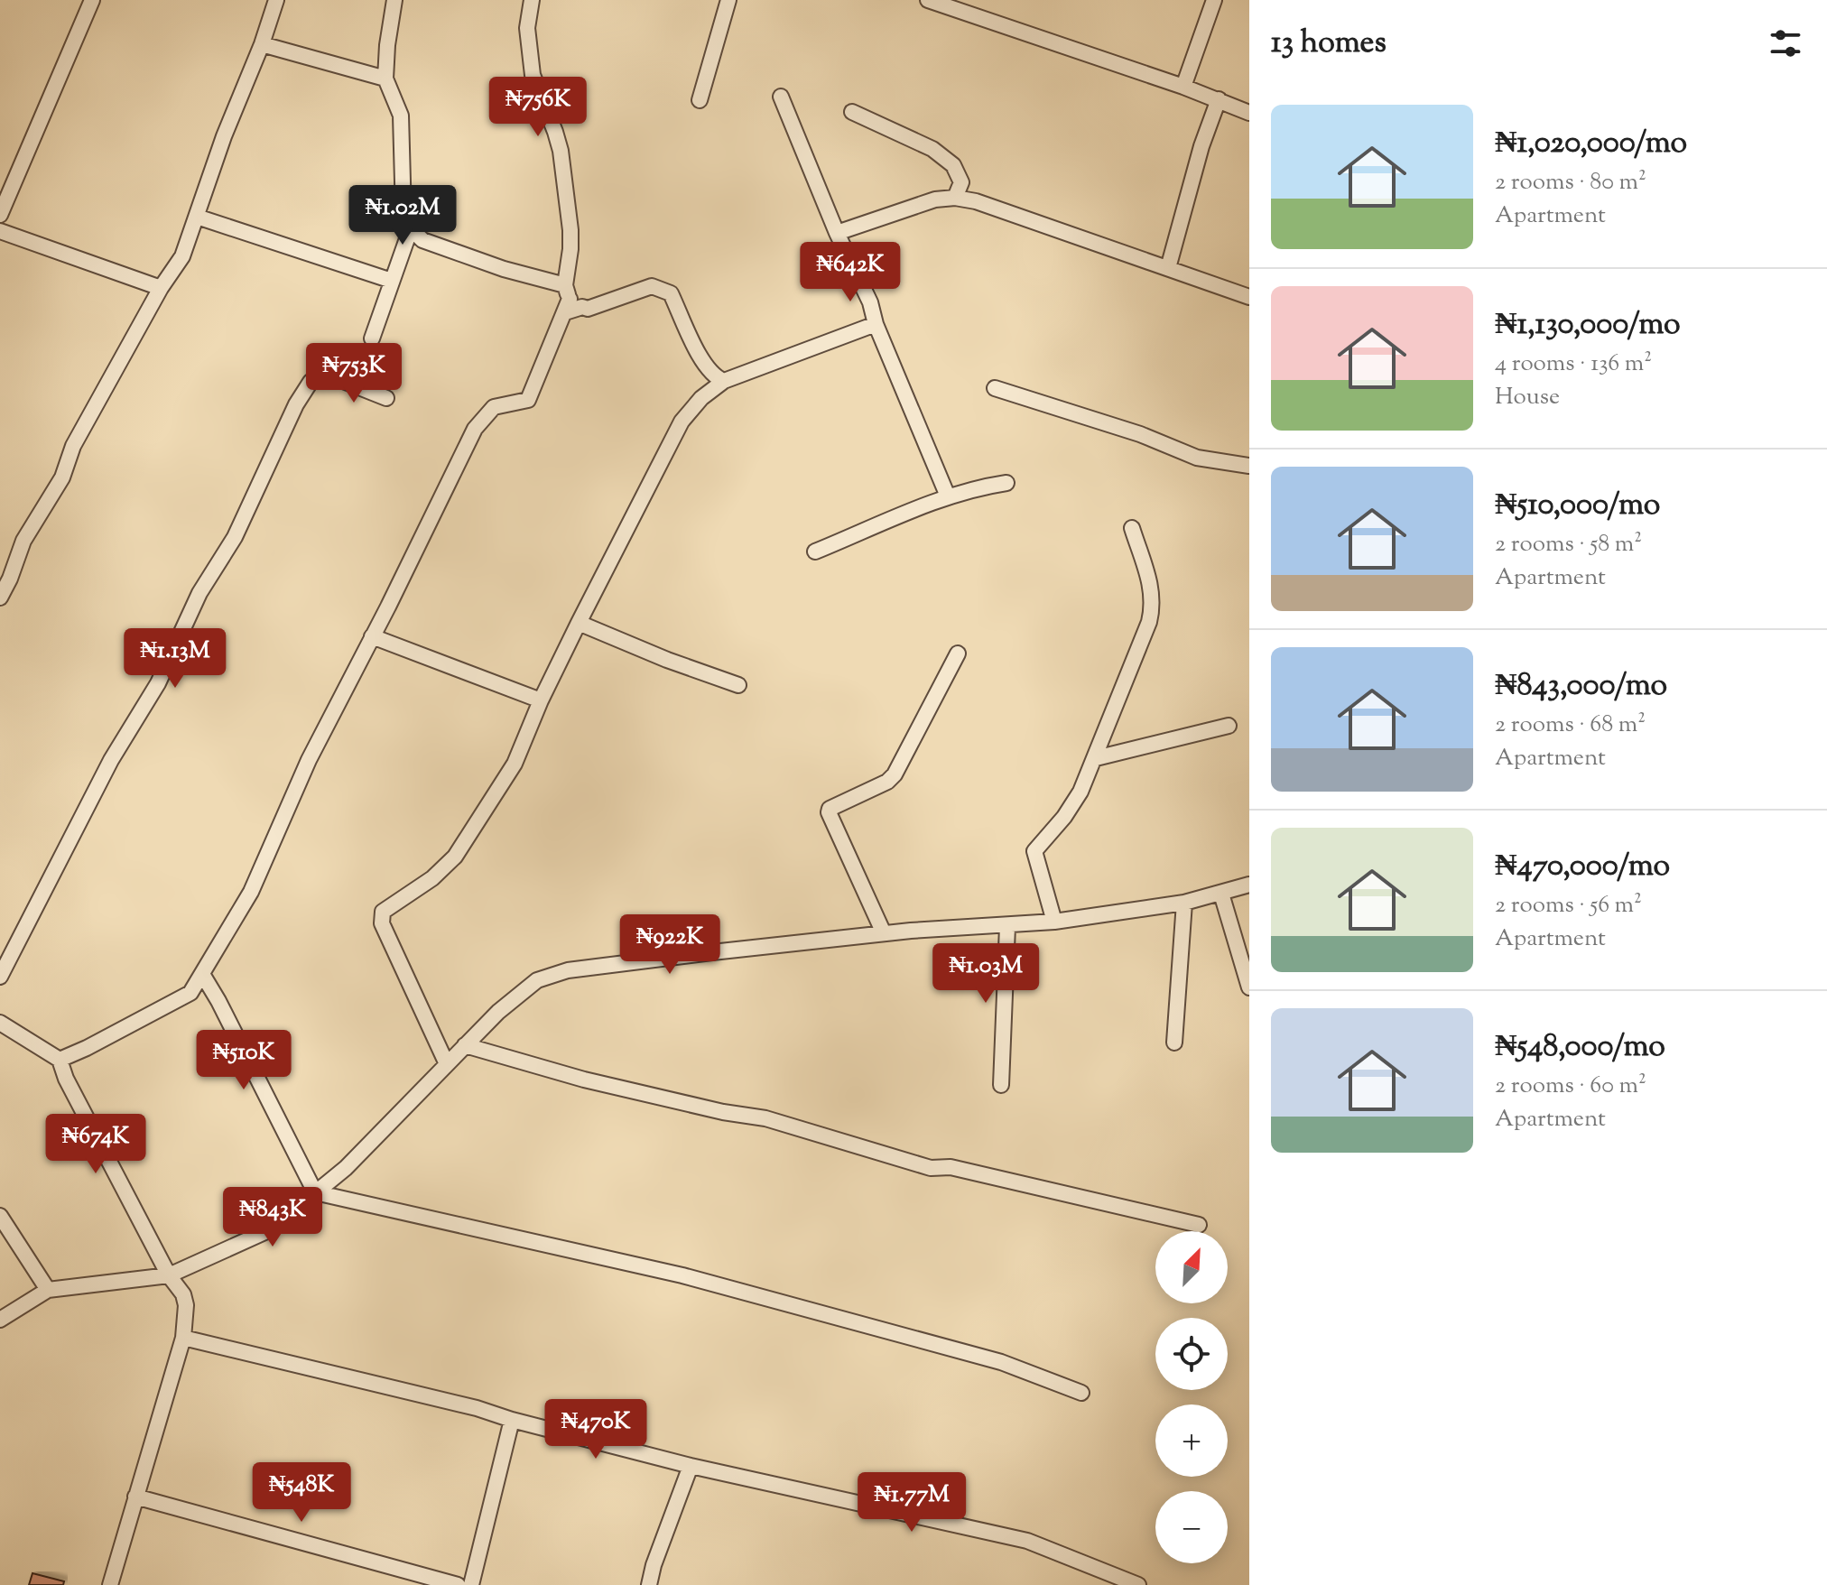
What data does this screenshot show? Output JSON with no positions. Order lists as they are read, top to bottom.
{
  "north": "top right",
  "page": {
    "heading": "13 homes",
    "price": [
      "₦756K",
      "₦1.02M",
      "₦642K",
      "₦753K",
      "₦1.13M",
      "₦922K",
      "₦1.03M",
      "₦510K",
      "₦674K",
      "₦843K",
      "₦470K",
      "₦548K",
      "₦1.77M"
    ],
    "list": [
      {
        "name": "₦1,020,000/mo",
        "note": "2 rooms · 80 m² · Apartment"
      },
      {
        "name": "₦1,130,000/mo",
        "note": "4 rooms · 136 m² · House"
      },
      {
        "name": "₦510,000/mo",
        "note": "2 rooms · 58 m² · Apartment"
      },
      {
        "name": "₦843,000/mo",
        "note": "2 rooms · 68 m² · Apartment"
      },
      {
        "name": "₦470,000/mo",
        "note": "2 rooms · 56 m² · Apartment"
      },
      {
        "name": "₦548,000/mo",
        "note": "2 rooms · 60 m² · Apartment"
      }
    ],
    "map_buttons": ["+", "−"]
  }
}
